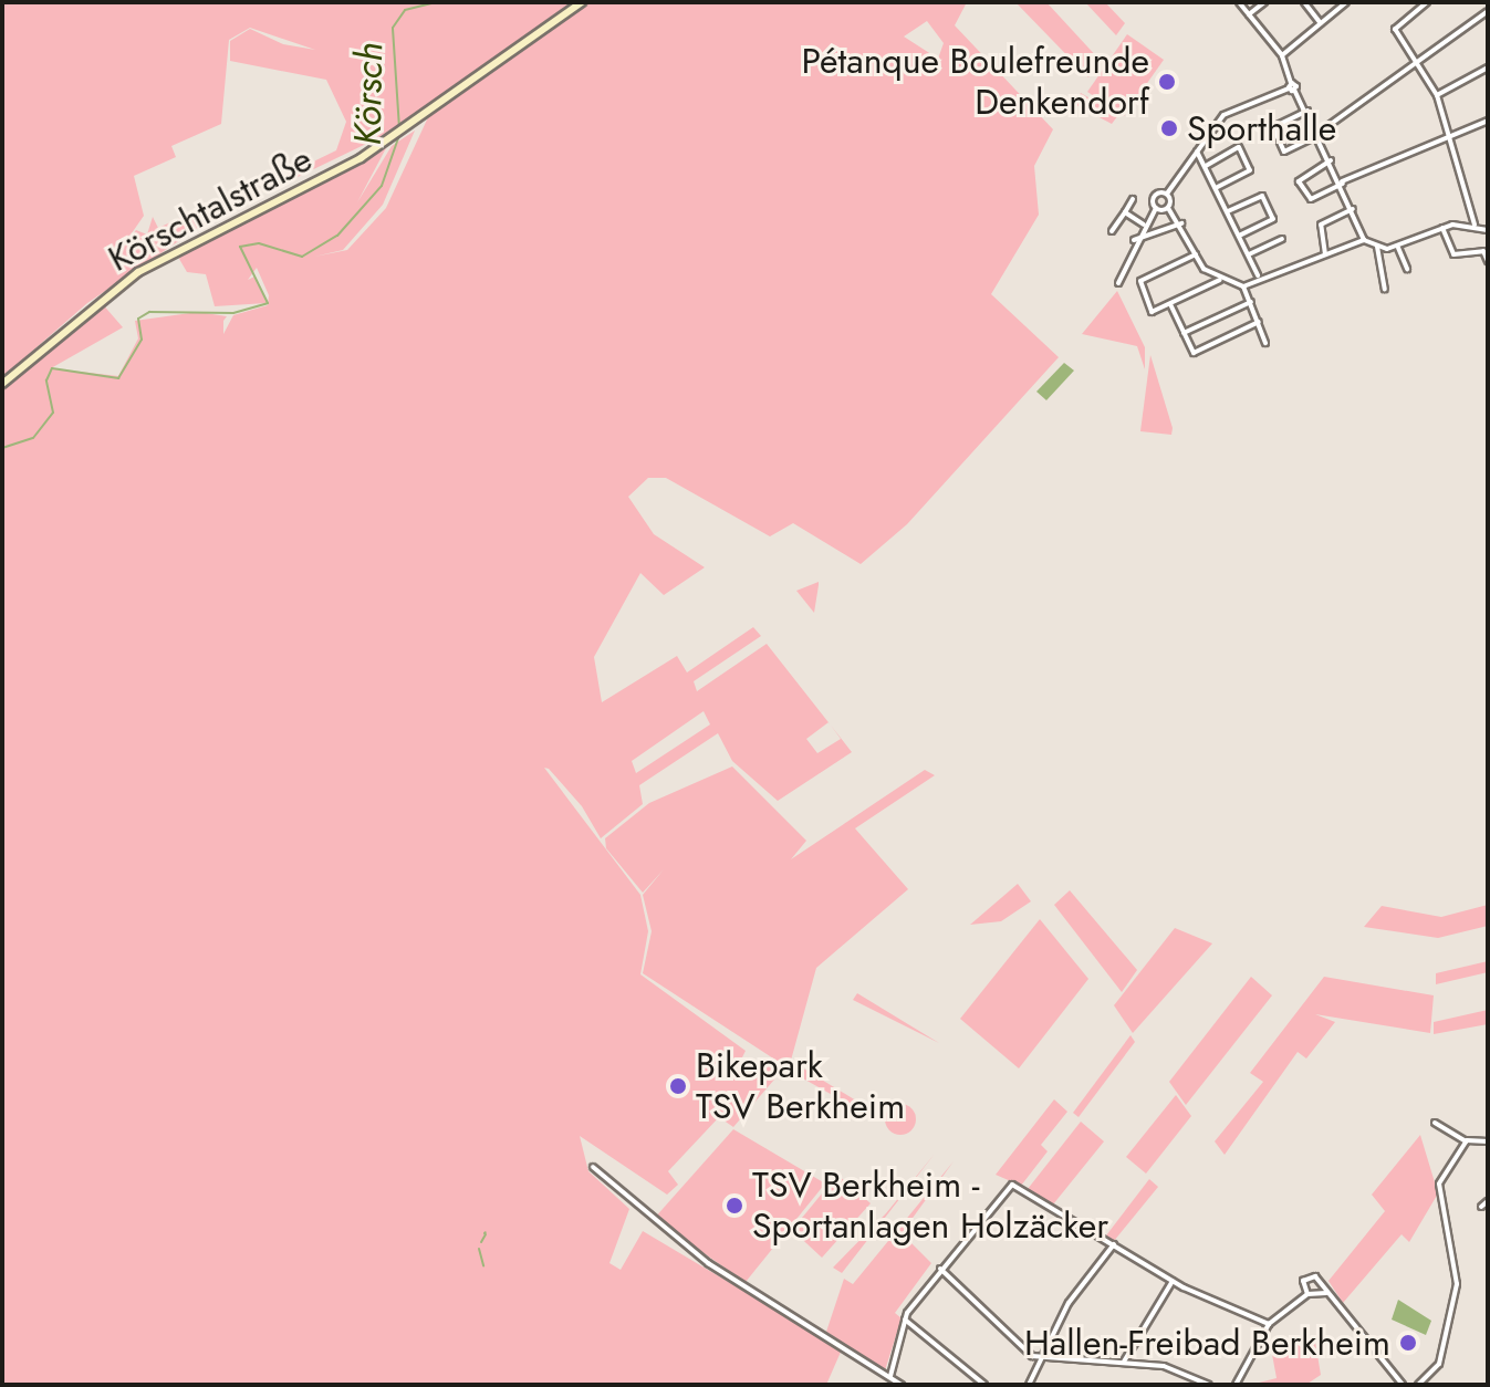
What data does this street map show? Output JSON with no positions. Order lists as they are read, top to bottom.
{
  "streets": {
    "main road": ["Körschtalstraße"]
  },
  "water": ["Körsch"],
  "places": [
    "Pétanque Boulefreunde Denkendorf",
    "Sporthalle",
    "Bikepark TSV Berkheim",
    "TSV Berkheim - Sportanlagen Holzäcker",
    "Hallen-Freibad Berkheim"
  ]
}
